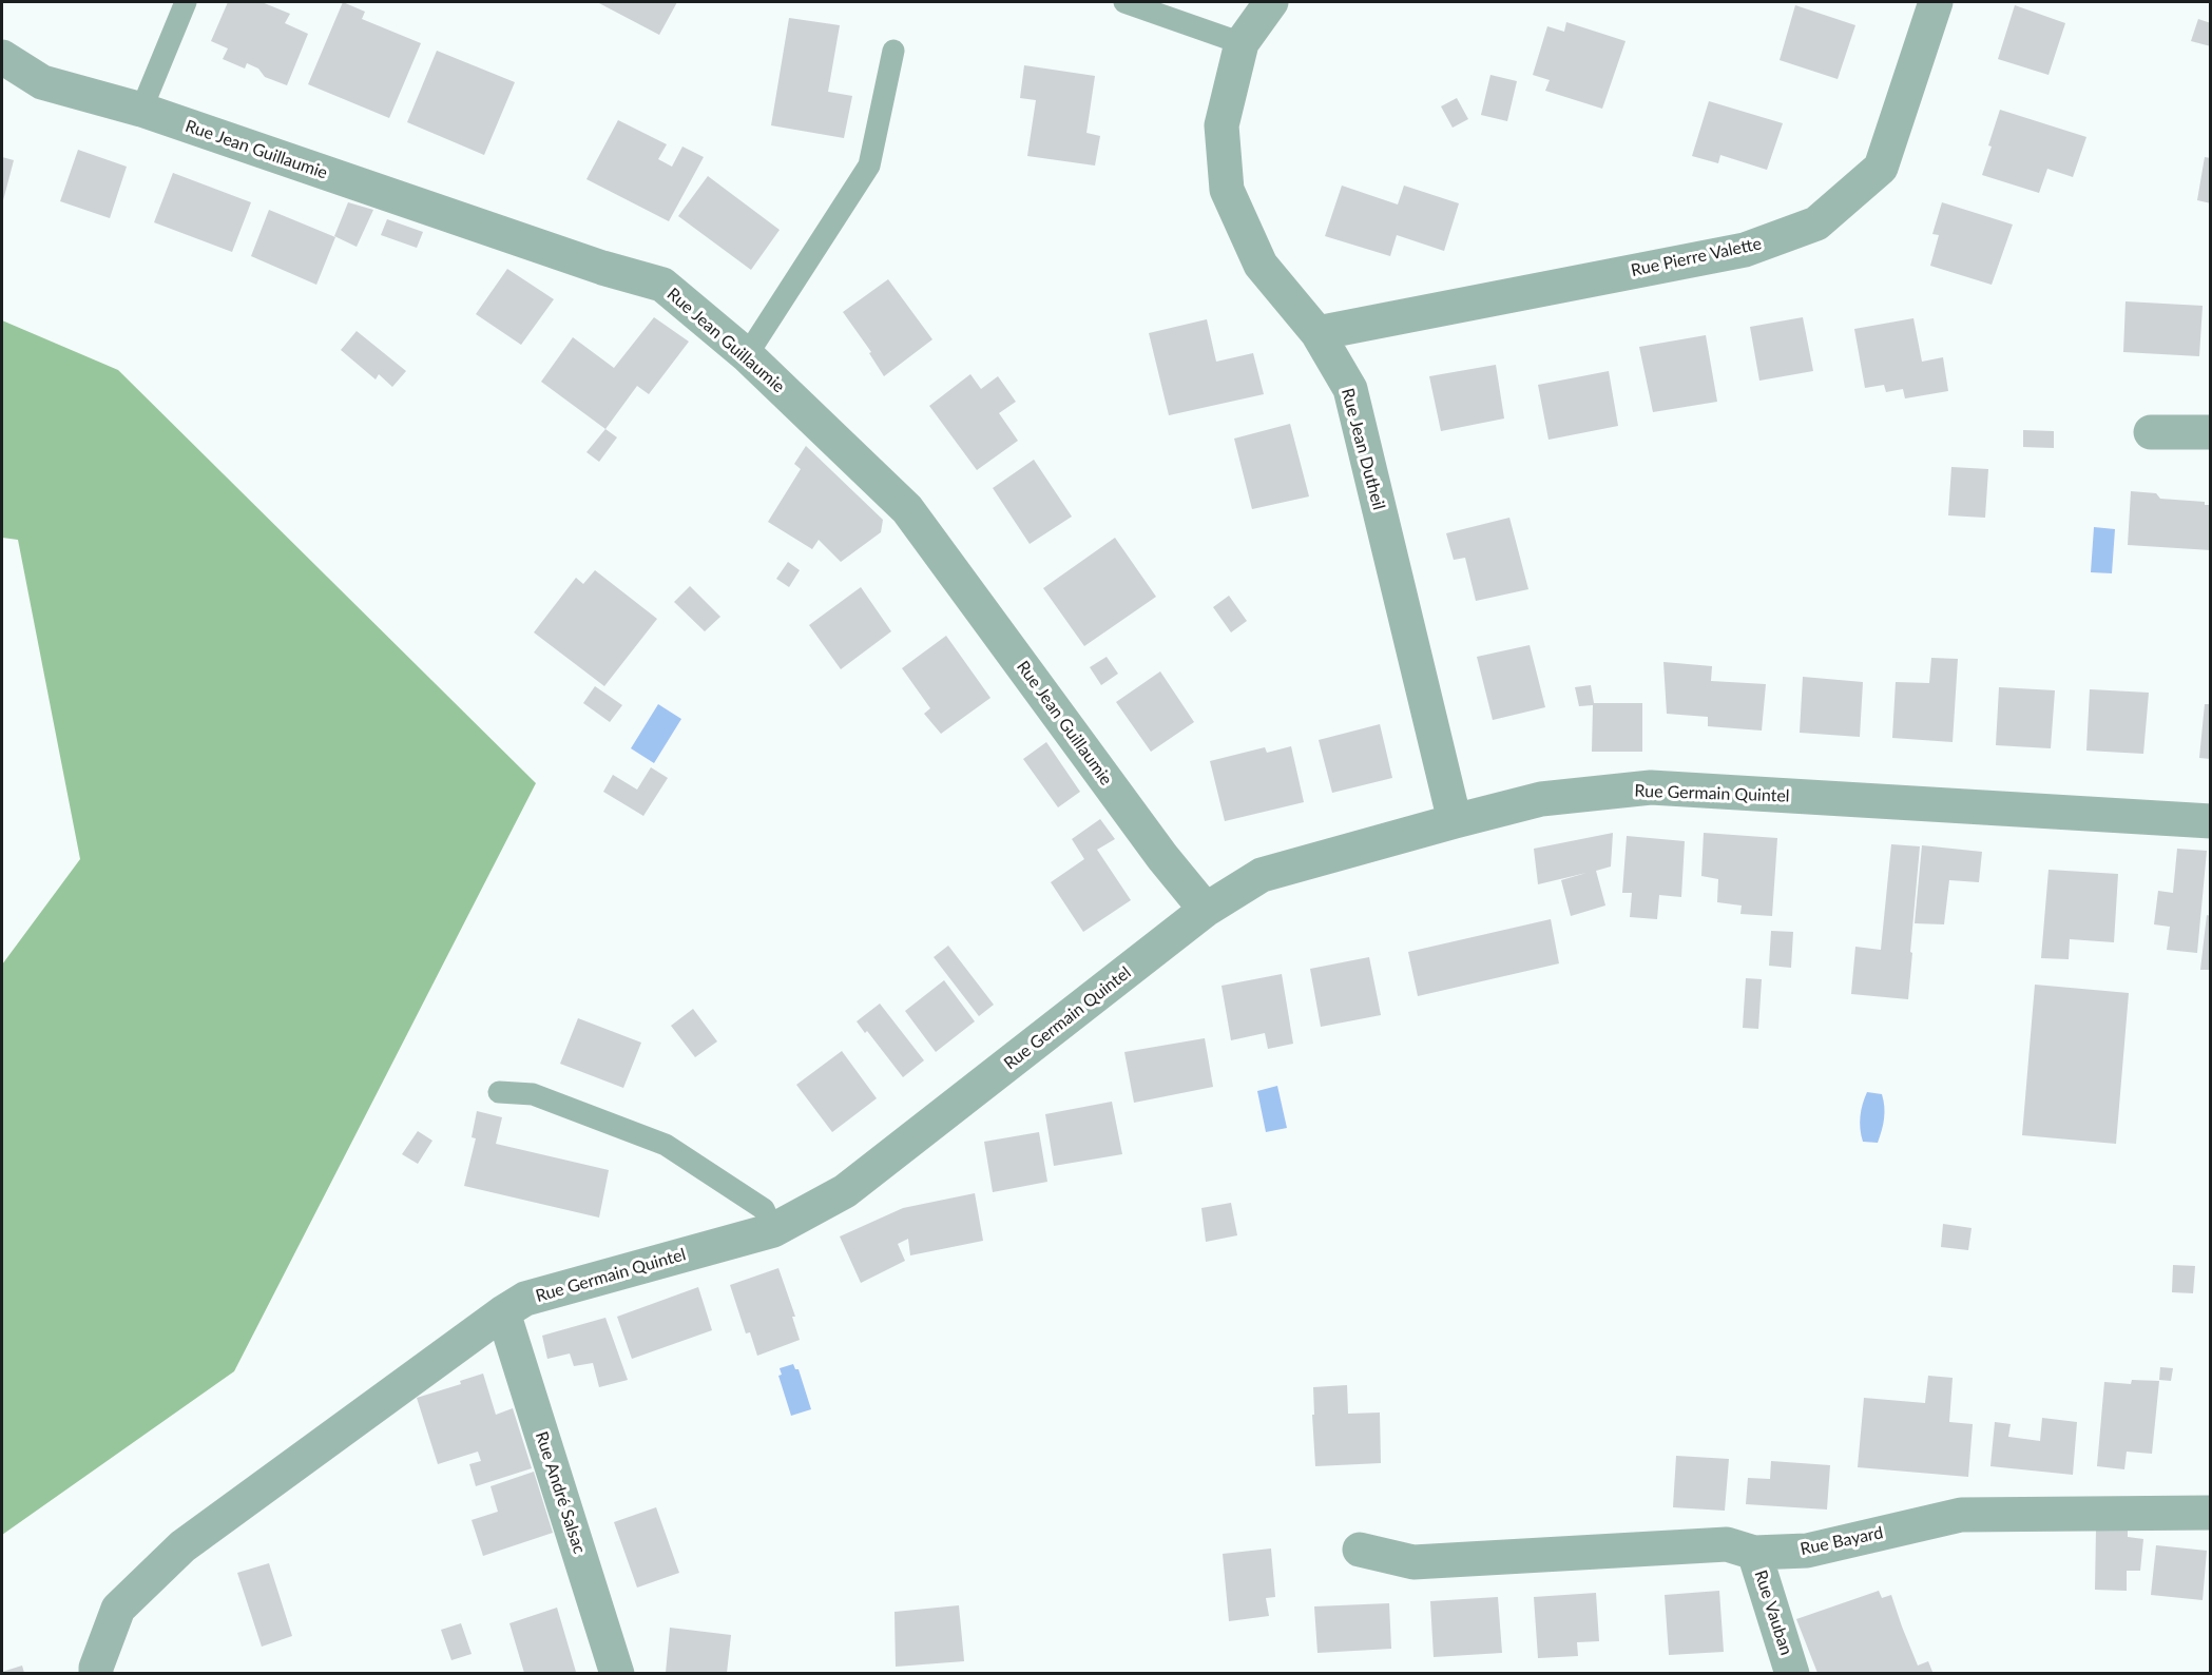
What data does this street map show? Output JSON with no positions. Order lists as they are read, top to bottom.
{
  "streets": {
    "street": [
      "Rue Jean Guillaumie",
      "Rue Pierre Valette",
      "Rue Jean Dutheil",
      "Rue Germain Quintel",
      "Rue André Salsac",
      "Rue Bayard",
      "Rue Vauban"
    ]
  },
  "crossings": [
    ["Rue Jean Guillaumie", "Rue Germain Quintel"],
    ["Rue Pierre Valette", "Rue Jean Dutheil"],
    ["Rue Jean Dutheil", "Rue Germain Quintel"],
    ["Rue Germain Quintel", "Rue André Salsac"],
    ["Rue Bayard", "Rue Vauban"]
  ]
}
